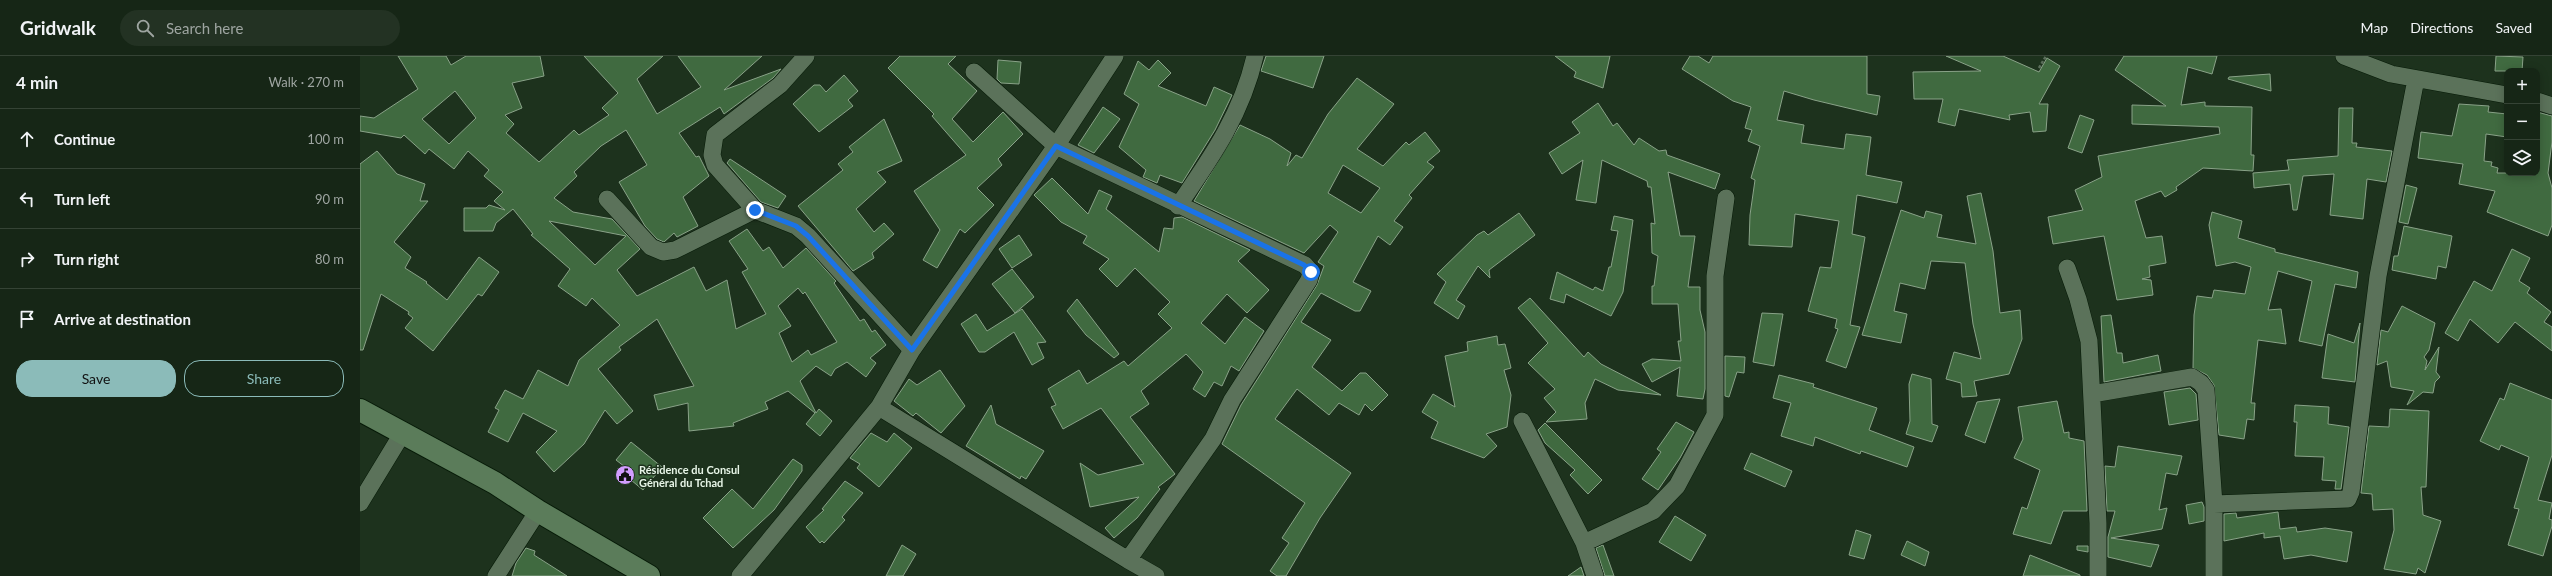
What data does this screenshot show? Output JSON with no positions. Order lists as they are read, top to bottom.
{
  "places": {
    "public building": ["Résidence du Consul Général du Tchad"]
  },
  "page": {
    "header": "Gridwalk",
    "search": "Search here",
    "nav": ["Map", "Directions", "Saved"],
    "heading": ["4 min", "Walk · 270 m"],
    "map_buttons": ["+", "−"],
    "list": [
      ["Continue", "100 m"],
      ["Turn left", "90 m"],
      ["Turn right", "80 m"],
      "Arrive at destination"
    ],
    "buttons": ["Save", "Share"]
  }
}
